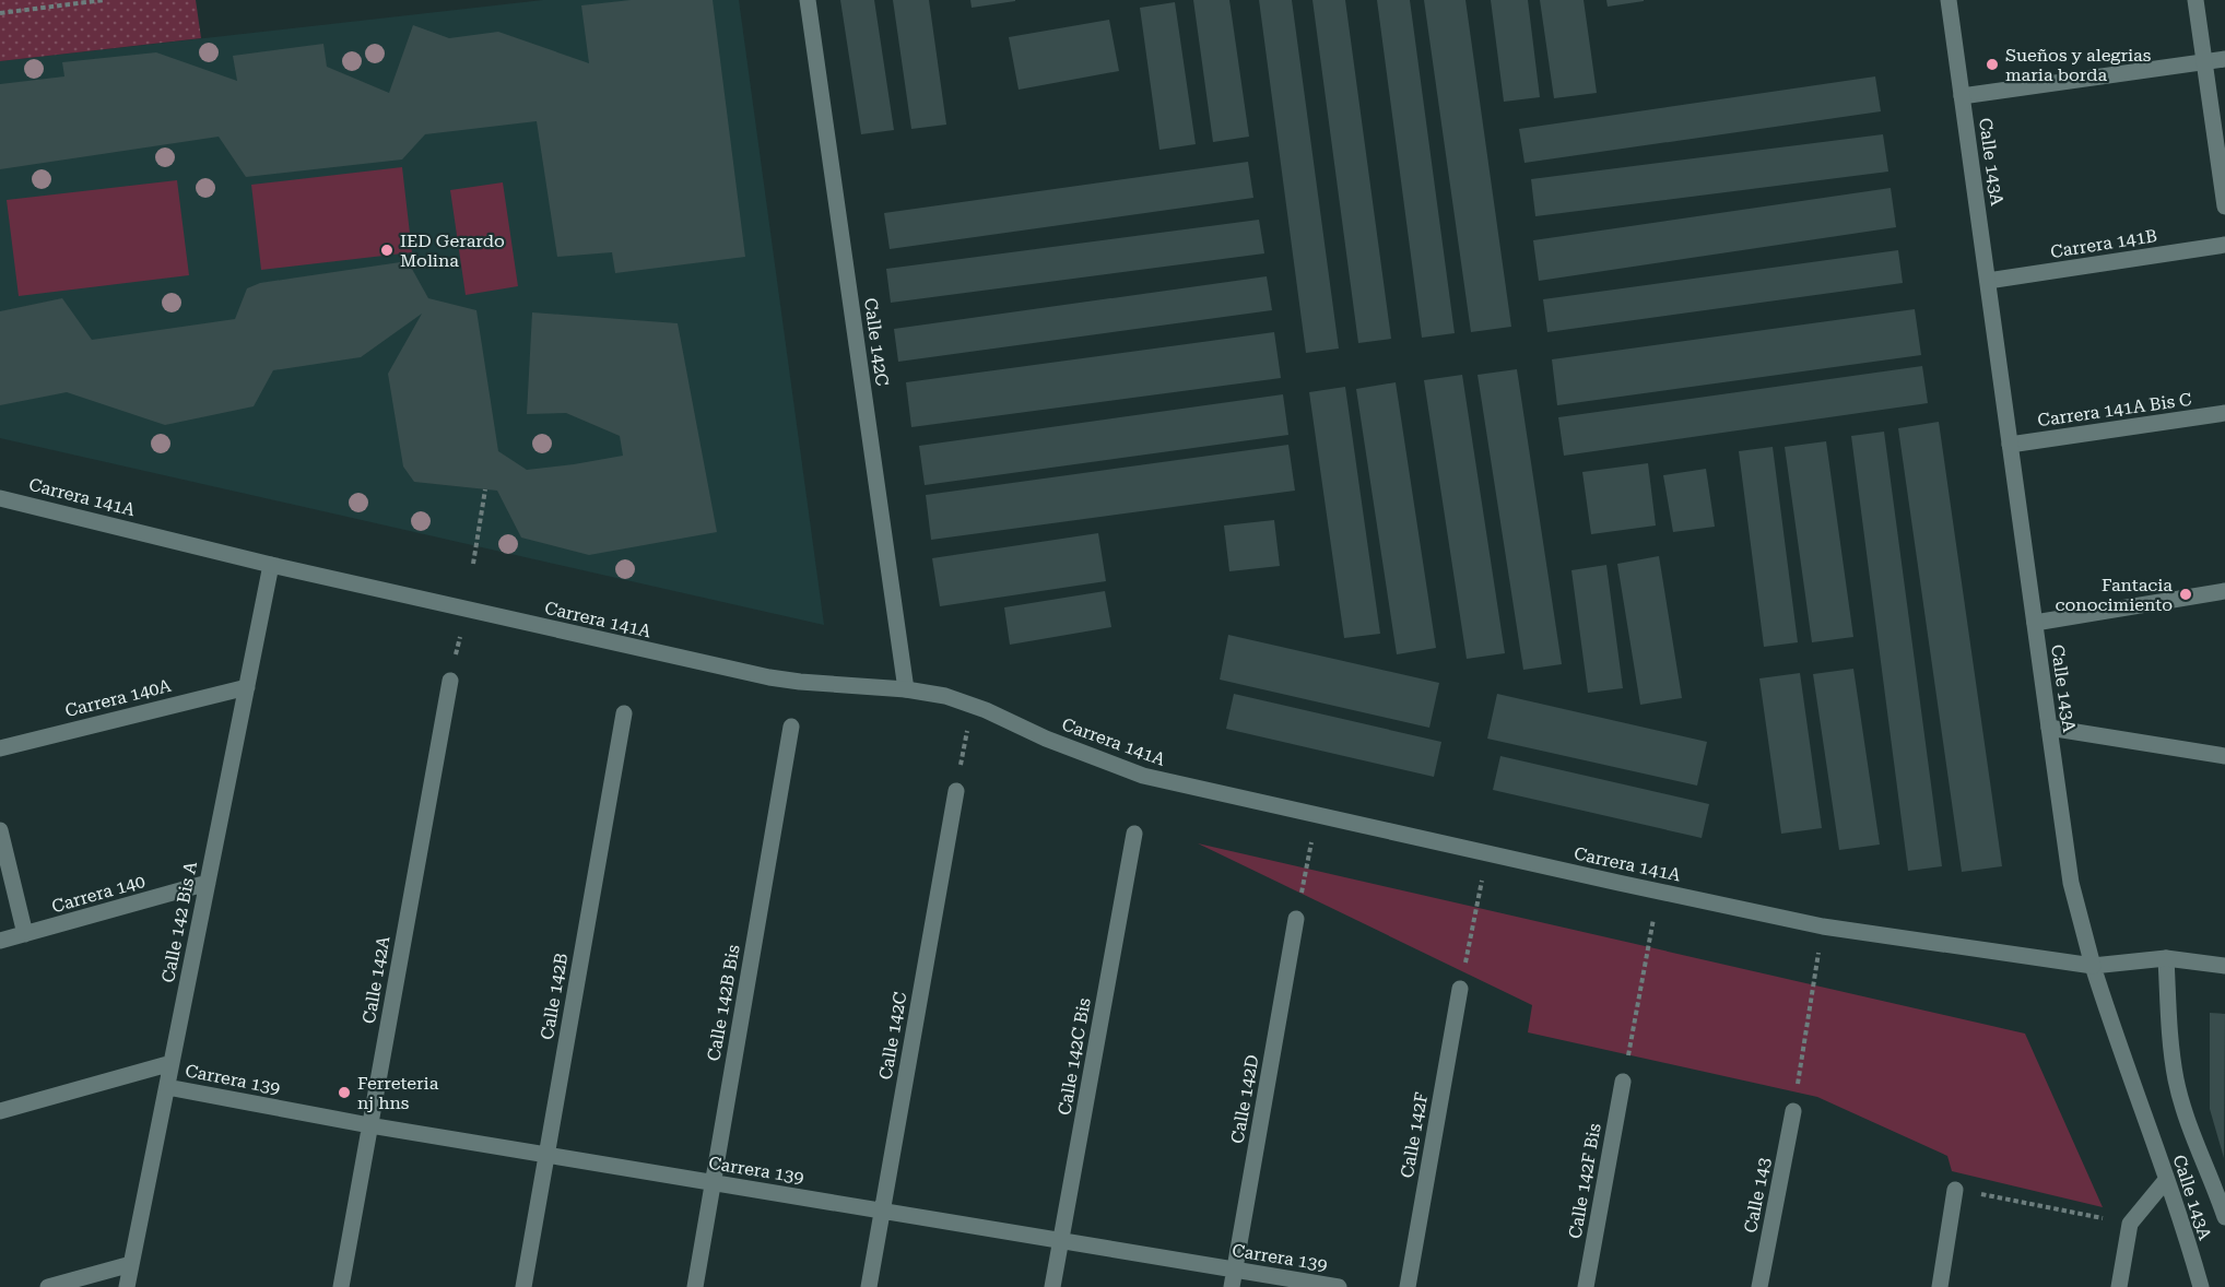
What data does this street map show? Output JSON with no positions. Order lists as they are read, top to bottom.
{
  "streets": {
    "street": [
      "Calle 143A",
      "Carrera 141B",
      "Calle 142C",
      "Carrera 141A Bis C",
      "Carrera 141A",
      "Carrera 140A",
      "Carrera 140",
      "Calle 142 Bis A",
      "Calle 142A",
      "Calle 142B",
      "Calle 142B Bis",
      "Calle 142C Bis",
      "Carrera 139",
      "Calle 142D",
      "Calle 142F",
      "Calle 142F Bis",
      "Calle 143"
    ]
  },
  "crossings": [
    ["Calle 143A", "Carrera 141B"],
    ["Calle 143A", "Carrera 141A Bis C"],
    ["Calle 143A", "Carrera 141A"],
    ["Calle 142C", "Carrera 141A"],
    ["Calle 142C", "Carrera 139"],
    ["Carrera 141A", "Calle 142 Bis A"],
    ["Carrera 140A", "Calle 142 Bis A"],
    ["Carrera 140", "Calle 142 Bis A"],
    ["Calle 142 Bis A", "Carrera 139"],
    ["Calle 142A", "Carrera 139"],
    ["Calle 142B", "Carrera 139"],
    ["Calle 142B Bis", "Carrera 139"],
    ["Calle 142C Bis", "Carrera 139"],
    ["Carrera 139", "Calle 142D"]
  ],
  "places": [
    "Sueños y alegrias maria borda",
    "IED Gerardo Molina",
    "Fantacia conocimiento",
    "Ferreteria nj hns"
  ]
}
